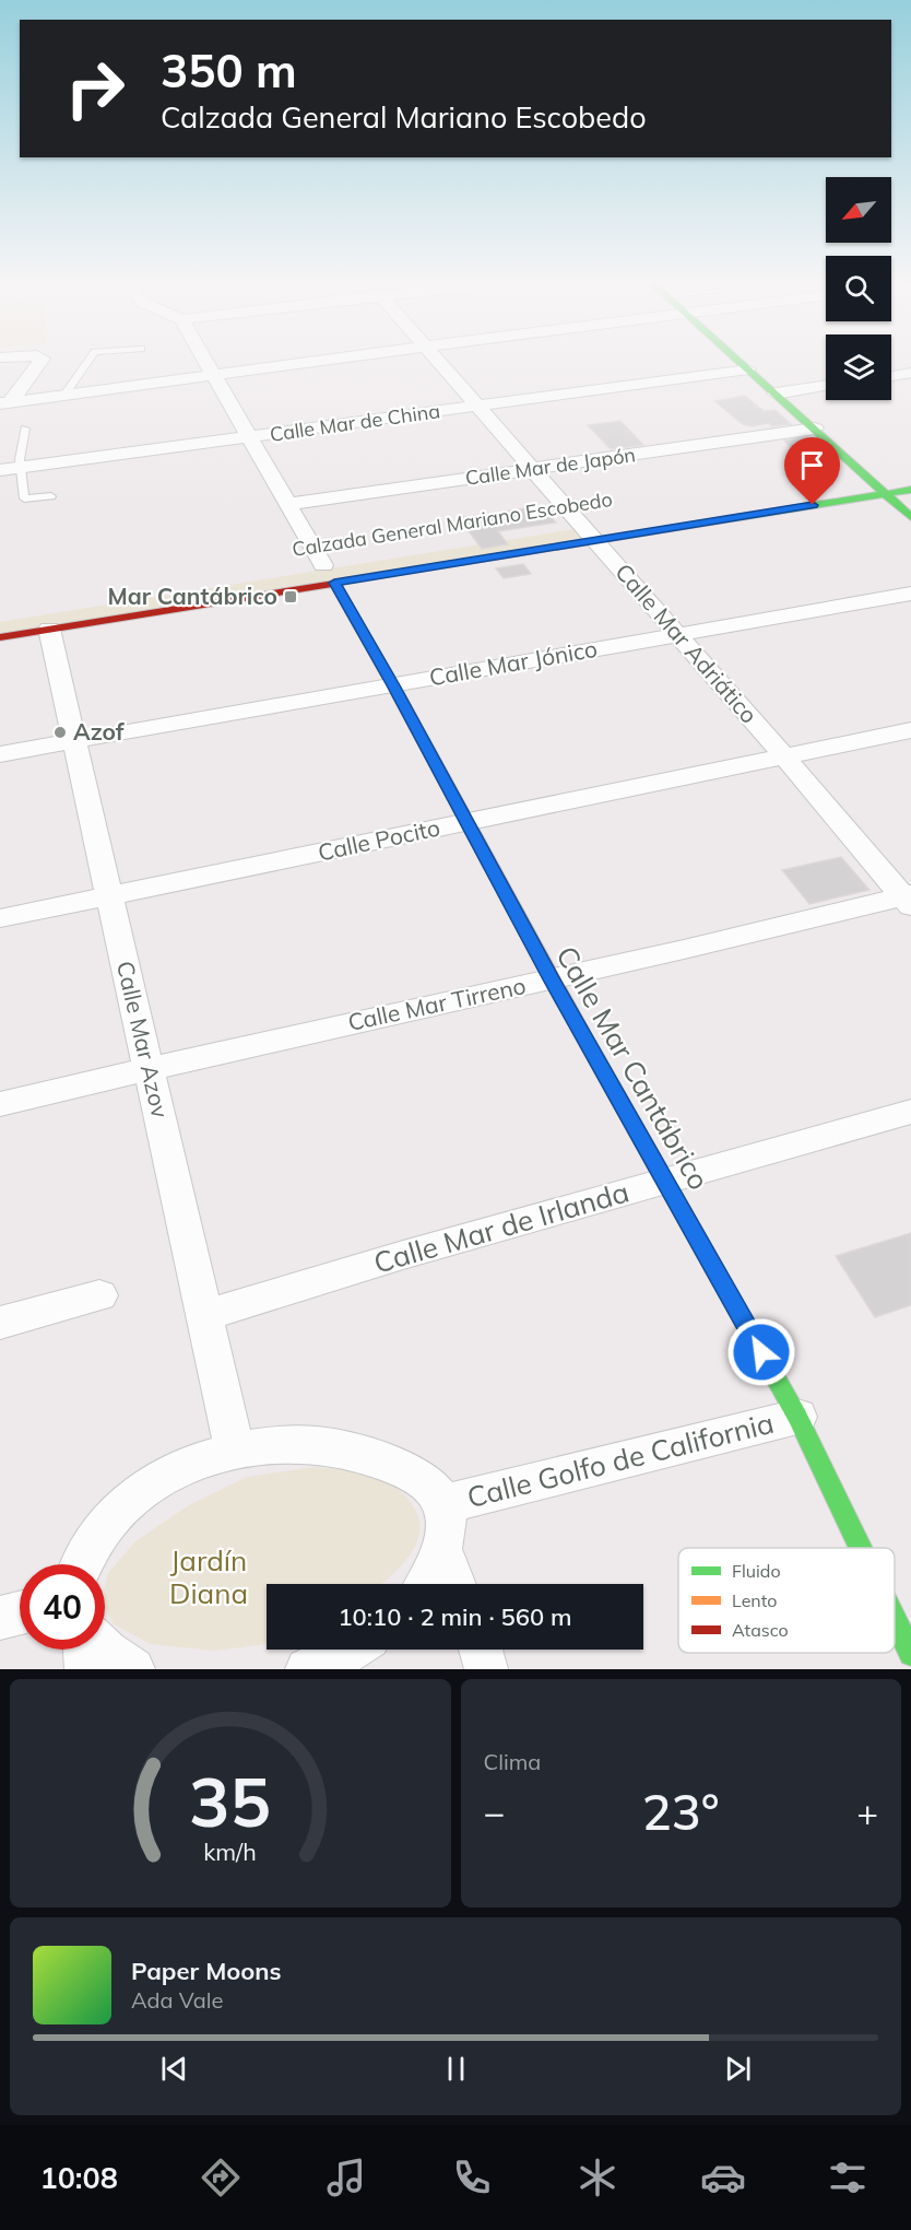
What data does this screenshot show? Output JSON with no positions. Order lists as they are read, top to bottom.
{
  "streets": {
    "street": [
      "Calle Mar de China",
      "Calle Mar de Japón",
      "Calzada General Mariano Escobedo",
      "Calle Mar Adriático",
      "Calle Mar Jónico",
      "Calle Pocito",
      "Calle Mar Tirreno",
      "Calle Mar Azov",
      "Calle Mar Cantábrico",
      "Calle Mar de Irlanda",
      "Calle Golfo de California"
    ]
  },
  "crossings": [
    ["Calle Mar de China", "Calle Mar Adriático"],
    ["Calle Mar de Japón", "Calle Mar Adriático"],
    ["Calzada General Mariano Escobedo", "Calle Mar Adriático"],
    ["Calzada General Mariano Escobedo", "Calle Mar Azov"],
    ["Calzada General Mariano Escobedo", "Calle Mar Cantábrico"],
    ["Calle Mar Adriático", "Calle Mar Jónico"],
    ["Calle Mar Adriático", "Calle Pocito"],
    ["Calle Mar Adriático", "Calle Mar Tirreno"],
    ["Calle Mar Jónico", "Calle Mar Azov"],
    ["Calle Mar Jónico", "Calle Mar Cantábrico"],
    ["Calle Pocito", "Calle Mar Azov"],
    ["Calle Pocito", "Calle Mar Cantábrico"],
    ["Calle Mar Tirreno", "Calle Mar Azov"],
    ["Calle Mar Tirreno", "Calle Mar Cantábrico"],
    ["Calle Mar Azov", "Calle Mar de Irlanda"],
    ["Calle Mar Cantábrico", "Calle Mar de Irlanda"],
    ["Calle Mar Cantábrico", "Calle Golfo de California"]
  ],
  "parks": ["Jardín Diana"],
  "places": {
    "transit": ["Mar Cantábrico"],
    "other": ["Azof"]
  },
  "legend": ["Fluido", "Lento", "Atasco"],
  "north": "bottom left",
  "page": {
    "turn": ["350 m", "Calzada General Mariano Escobedo"],
    "limit": "40",
    "trip": "10:10 · 2 min · 560 m",
    "tile": "Clima",
    "heat": ["−", "23°", "+"],
    "song": ["Paper Moons", "Ada Vale"],
    "tabs": "10:08",
    "gauge": ["35", "km/h"]
  }
}
